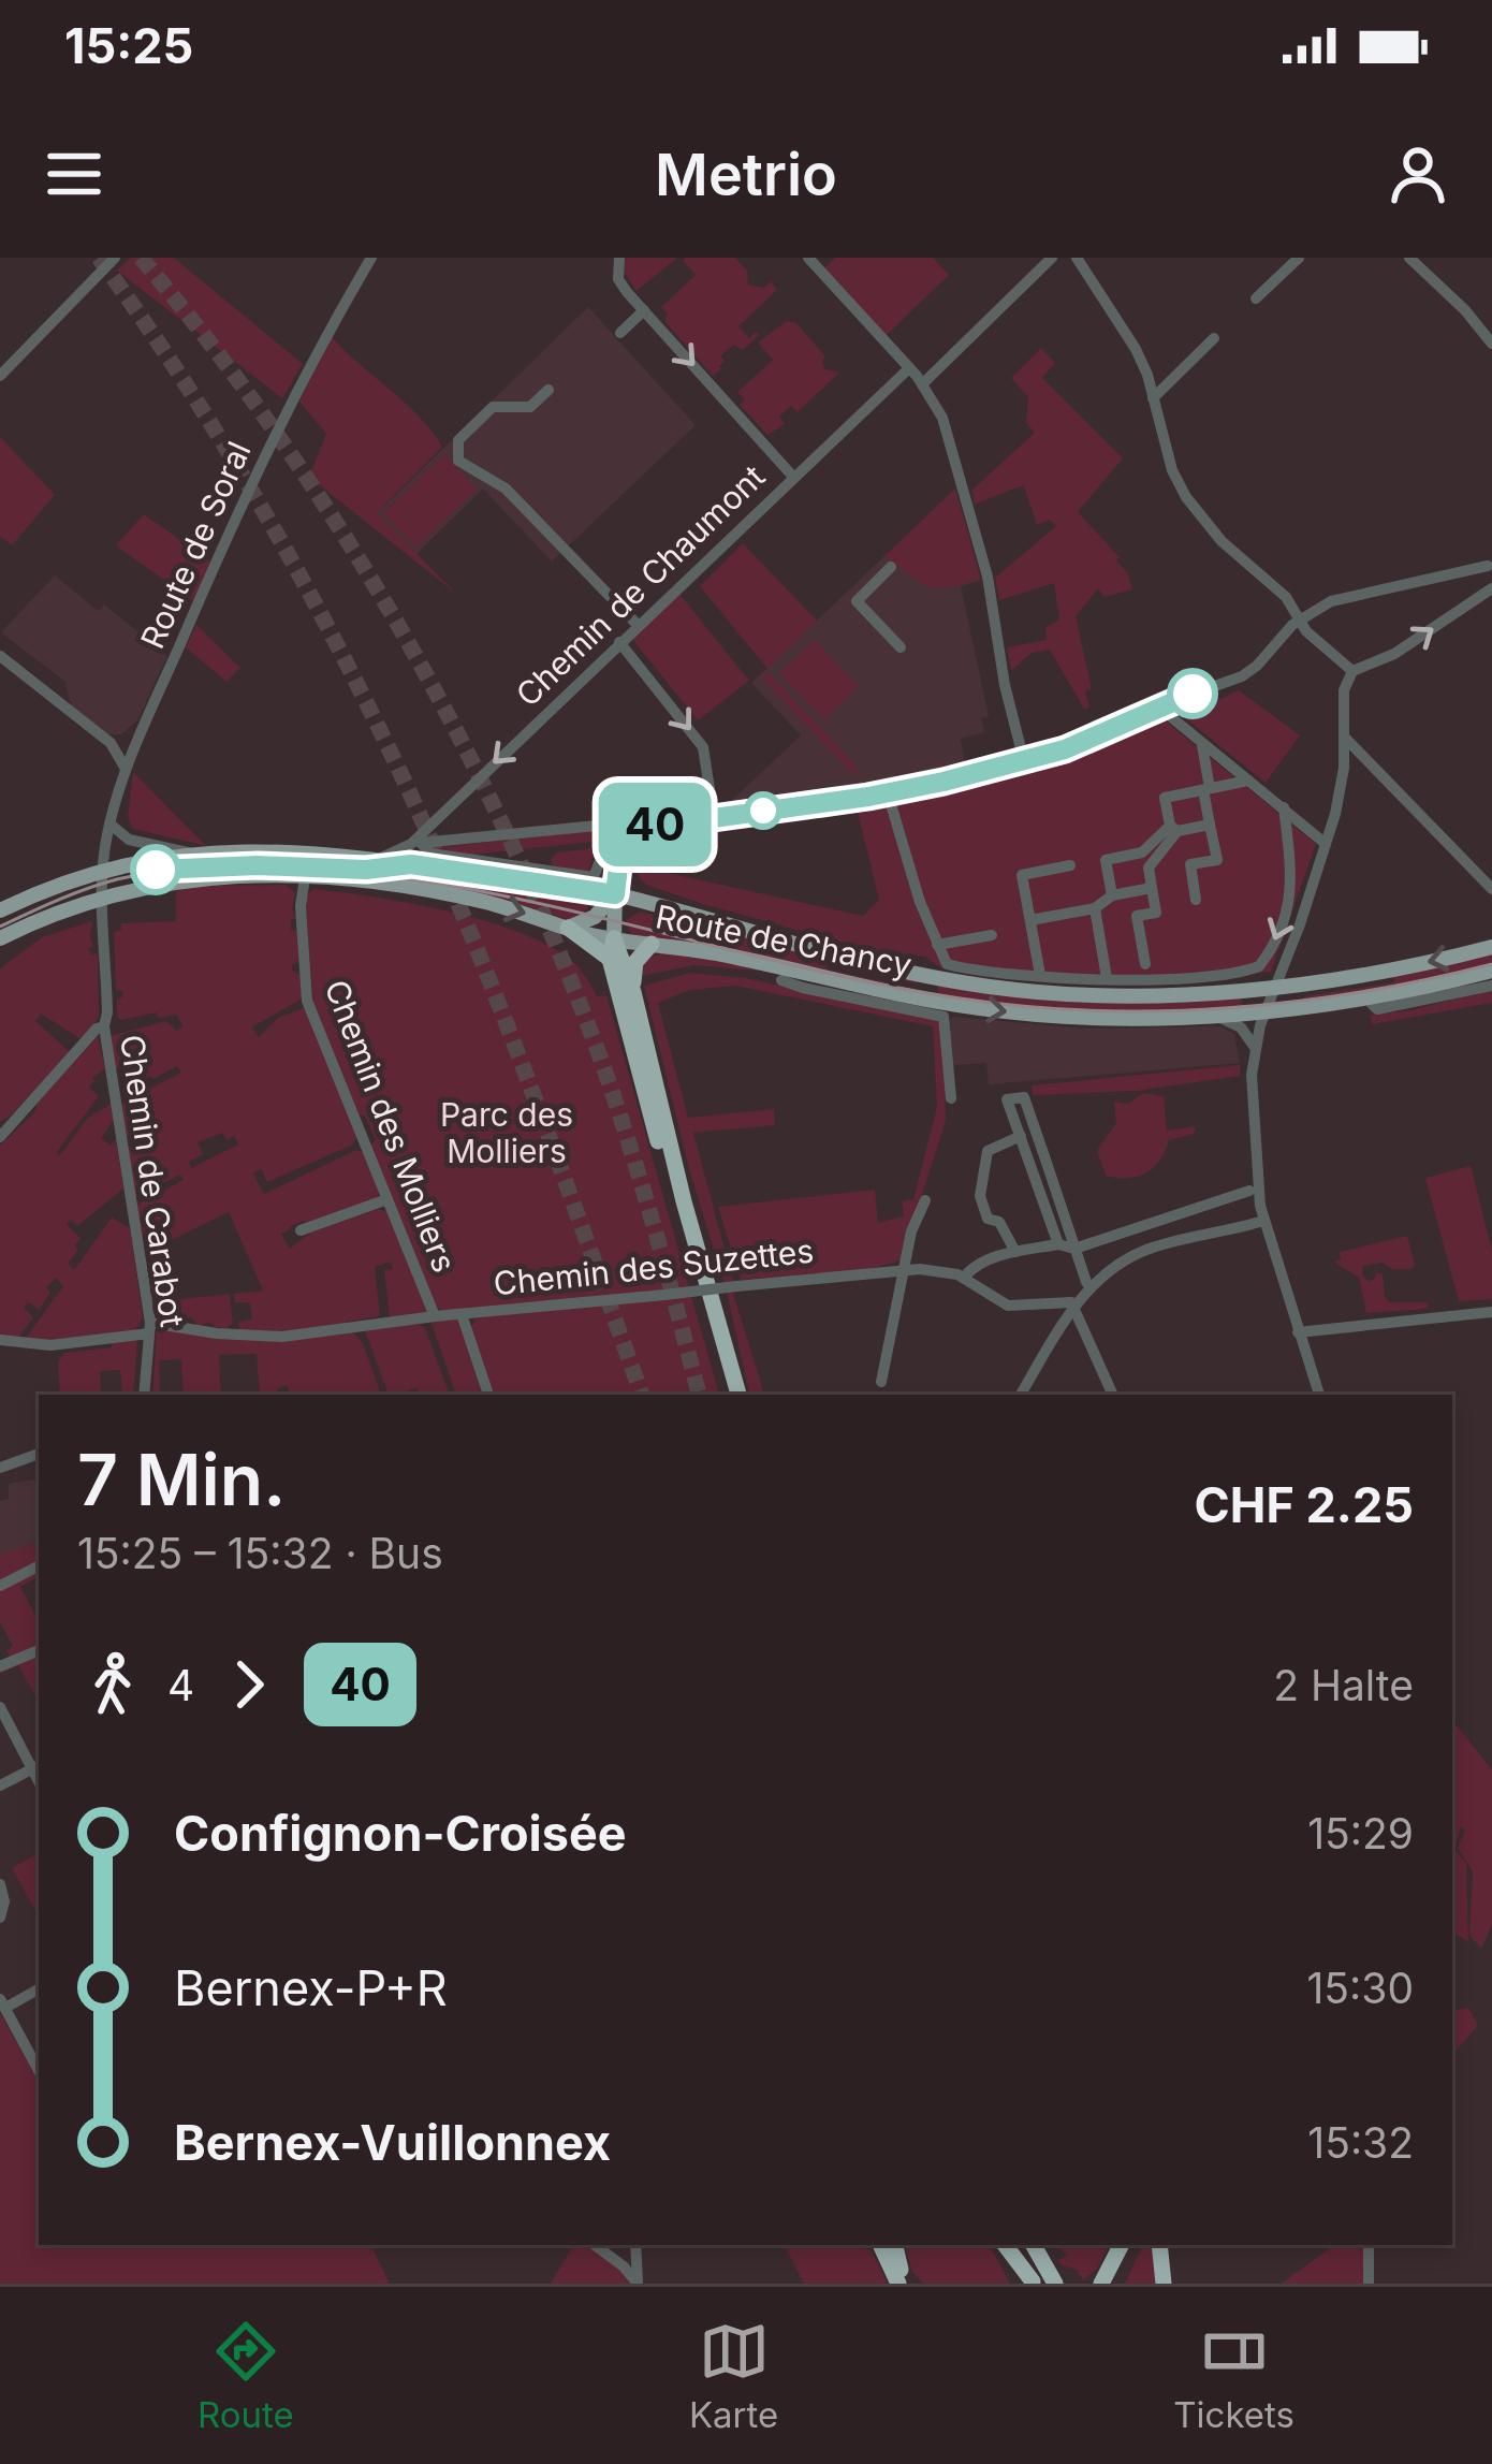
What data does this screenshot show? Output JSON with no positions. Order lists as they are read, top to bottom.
{
  "streets": {
    "main road": ["Route de Chancy"],
    "street": [
      "Route de Soral",
      "Chemin de Chaumont",
      "Chemin des Molliers",
      "Chemin de Carabot",
      "Chemin des Suzettes"
    ]
  },
  "crossings": [
    ["Route de Soral", "Route de Chancy"],
    ["Route de Soral", "Chemin de Carabot"],
    ["Chemin de Chaumont", "Route de Chancy"],
    ["Route de Chancy", "Chemin des Molliers"],
    ["Route de Chancy", "Chemin de Carabot"],
    ["Chemin des Molliers", "Chemin des Suzettes"],
    ["Chemin de Carabot", "Chemin des Suzettes"]
  ],
  "one_way": ["Chemin de Chaumont"],
  "parks": ["Parc des Molliers"],
  "lines": ["bus line 40"],
  "page": {
    "status": "15:25",
    "header": "Metrio",
    "on_map": "40",
    "heading": ["7 Min.", "15:25 – 15:32 · Bus", "CHF 2.25"],
    "legs": ["4", "40", "2 Halte"],
    "list": [
      {
        "name": "Confignon-Croisée",
        "value": "15:29"
      },
      {
        "name": "Bernex-P+R",
        "value": "15:30"
      },
      {
        "name": "Bernex-Vuillonnex",
        "value": "15:32"
      }
    ],
    "tabs": ["Route", "Karte", "Tickets"]
  }
}
